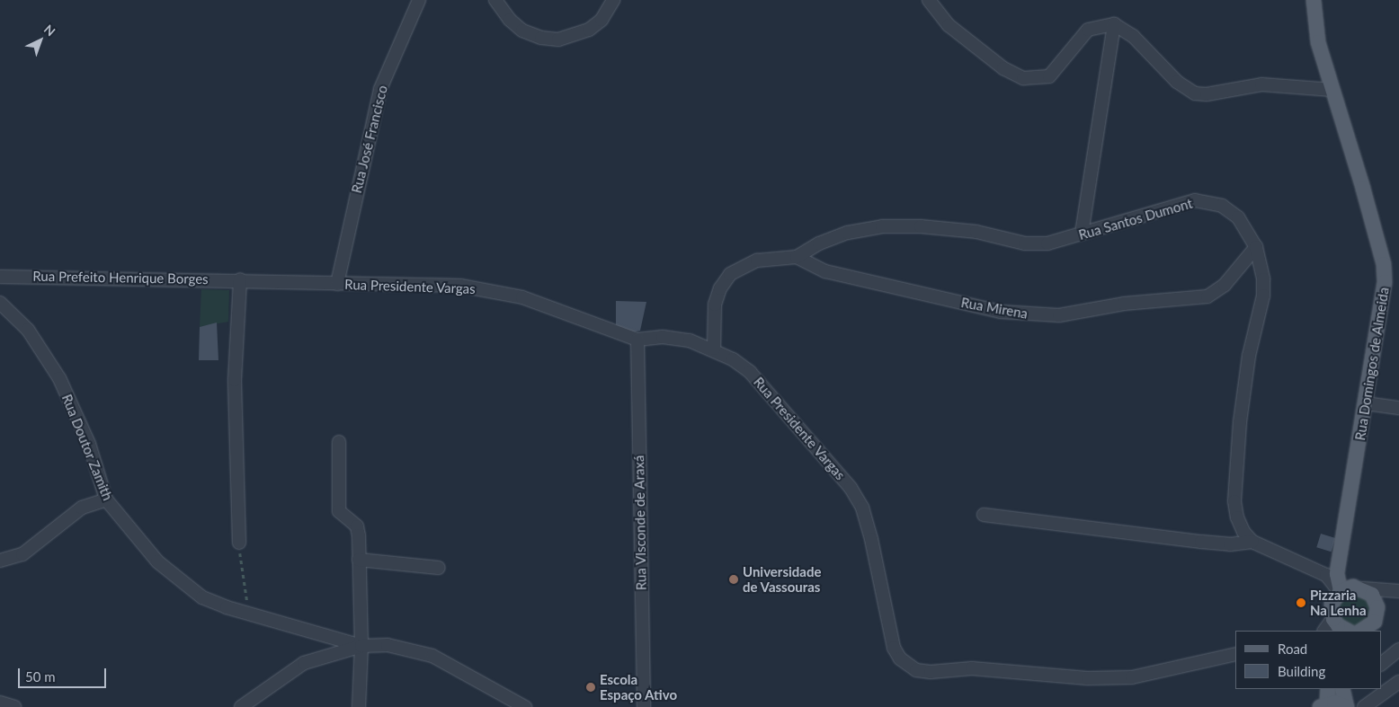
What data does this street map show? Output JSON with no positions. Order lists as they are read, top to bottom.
{
  "streets": {
    "main road": ["Rua Domingos de Almeida"],
    "street": [
      "Rua José Francisco",
      "Rua Santos Dumont",
      "Rua Prefeito Henrique Borges",
      "Rua Presidente Vargas",
      "Rua Mirena",
      "Rua Doutor Zamith",
      "Rua VIsconde de Araxá"
    ]
  },
  "crossings": [
    ["Rua José Francisco", "Rua Presidente Vargas"],
    ["Rua Santos Dumont", "Rua Presidente Vargas"],
    ["Rua Santos Dumont", "Rua Mirena"],
    ["Rua Prefeito Henrique Borges", "Rua Presidente Vargas"],
    ["Rua Presidente Vargas", "Rua VIsconde de Araxá"]
  ],
  "places": ["Universidade de Vassouras", "Pizzaria Na Lenha", "Escola Espaço Ativo"],
  "legend": ["Road", "Building"],
  "scale_bar": "50 m",
  "north": "top right"
}
